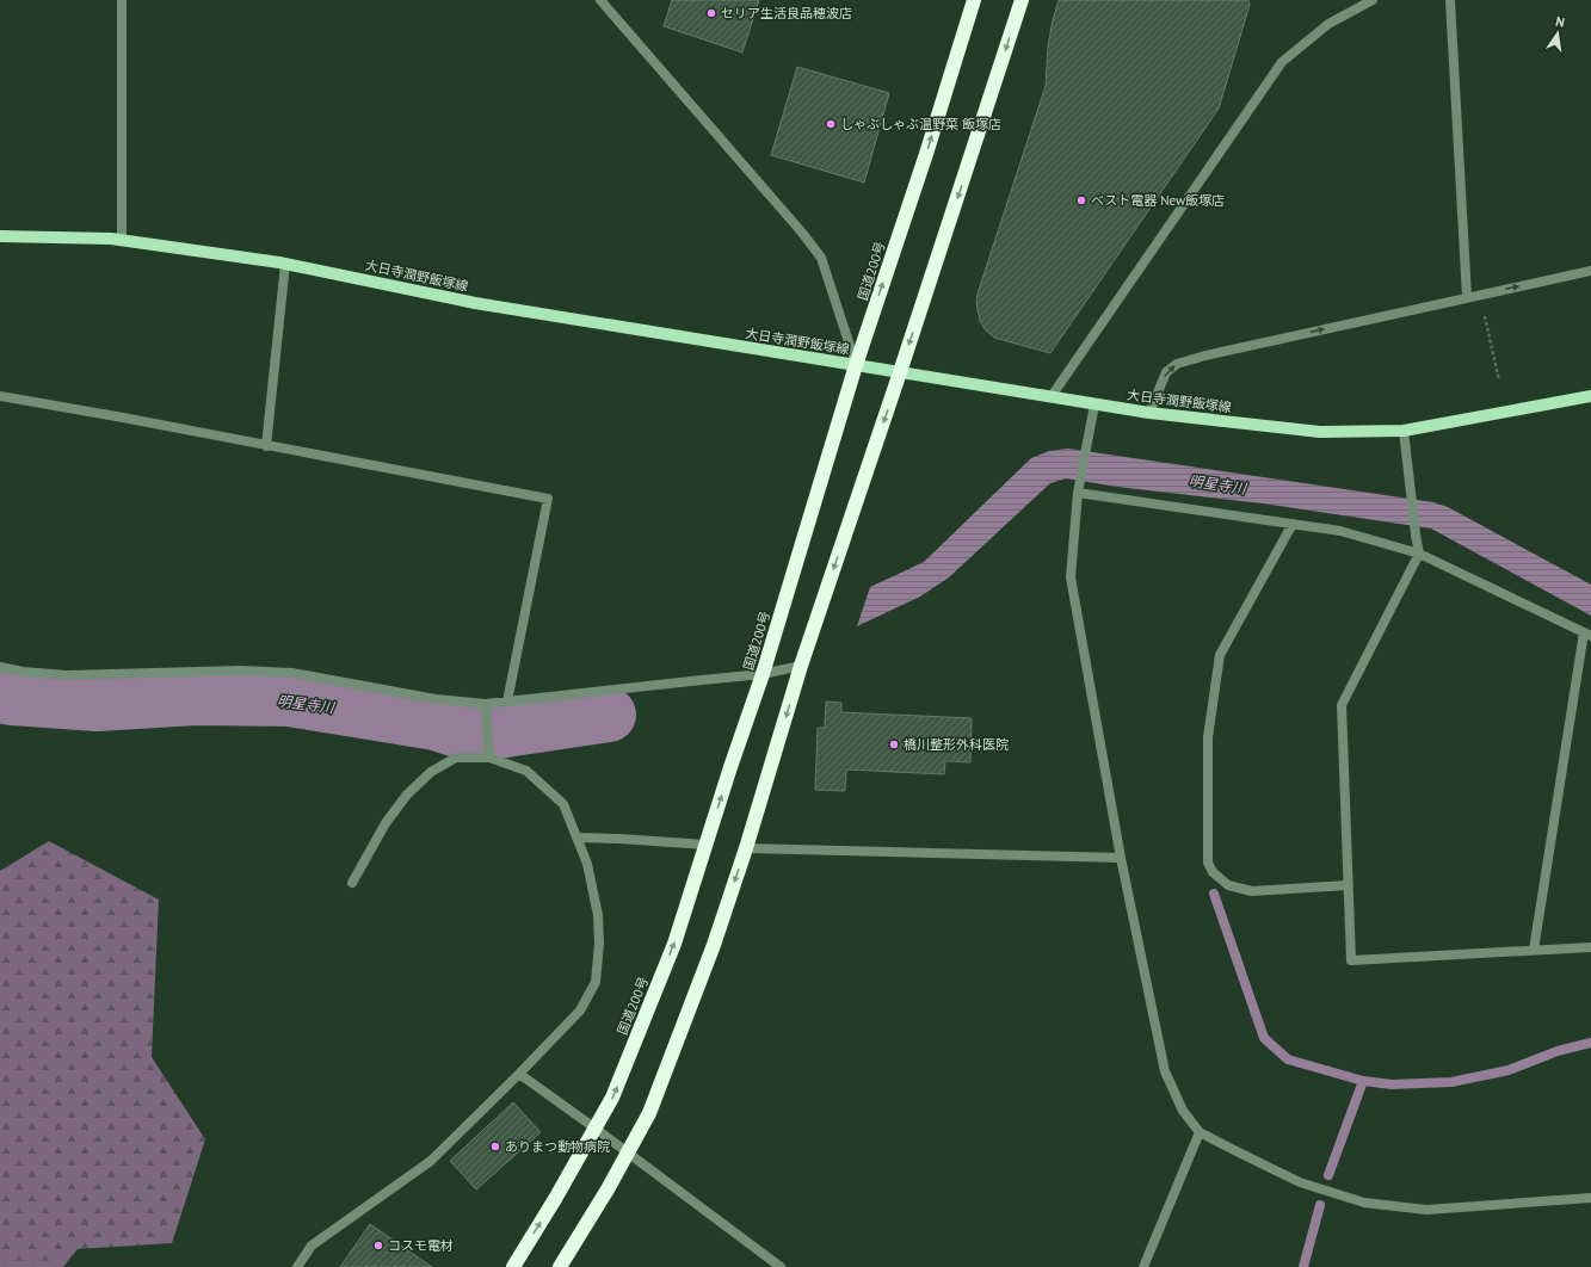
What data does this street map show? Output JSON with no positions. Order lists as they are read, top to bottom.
{
  "streets": {
    "highway": ["国道200号"],
    "main road": ["大日寺潤野飯塚線"]
  },
  "crossings": [
    ["国道200号", "大日寺潤野飯塚線"]
  ],
  "water": ["明星寺川"],
  "places": [
    "セリア生活良品穂波店",
    "しゃぶしゃぶ温野菜 飯塚店",
    "ベスト電器 New飯塚店",
    "橋川整形外科医院",
    "ありまつ動物病院",
    "コスモ電材"
  ],
  "north": "top"
}
